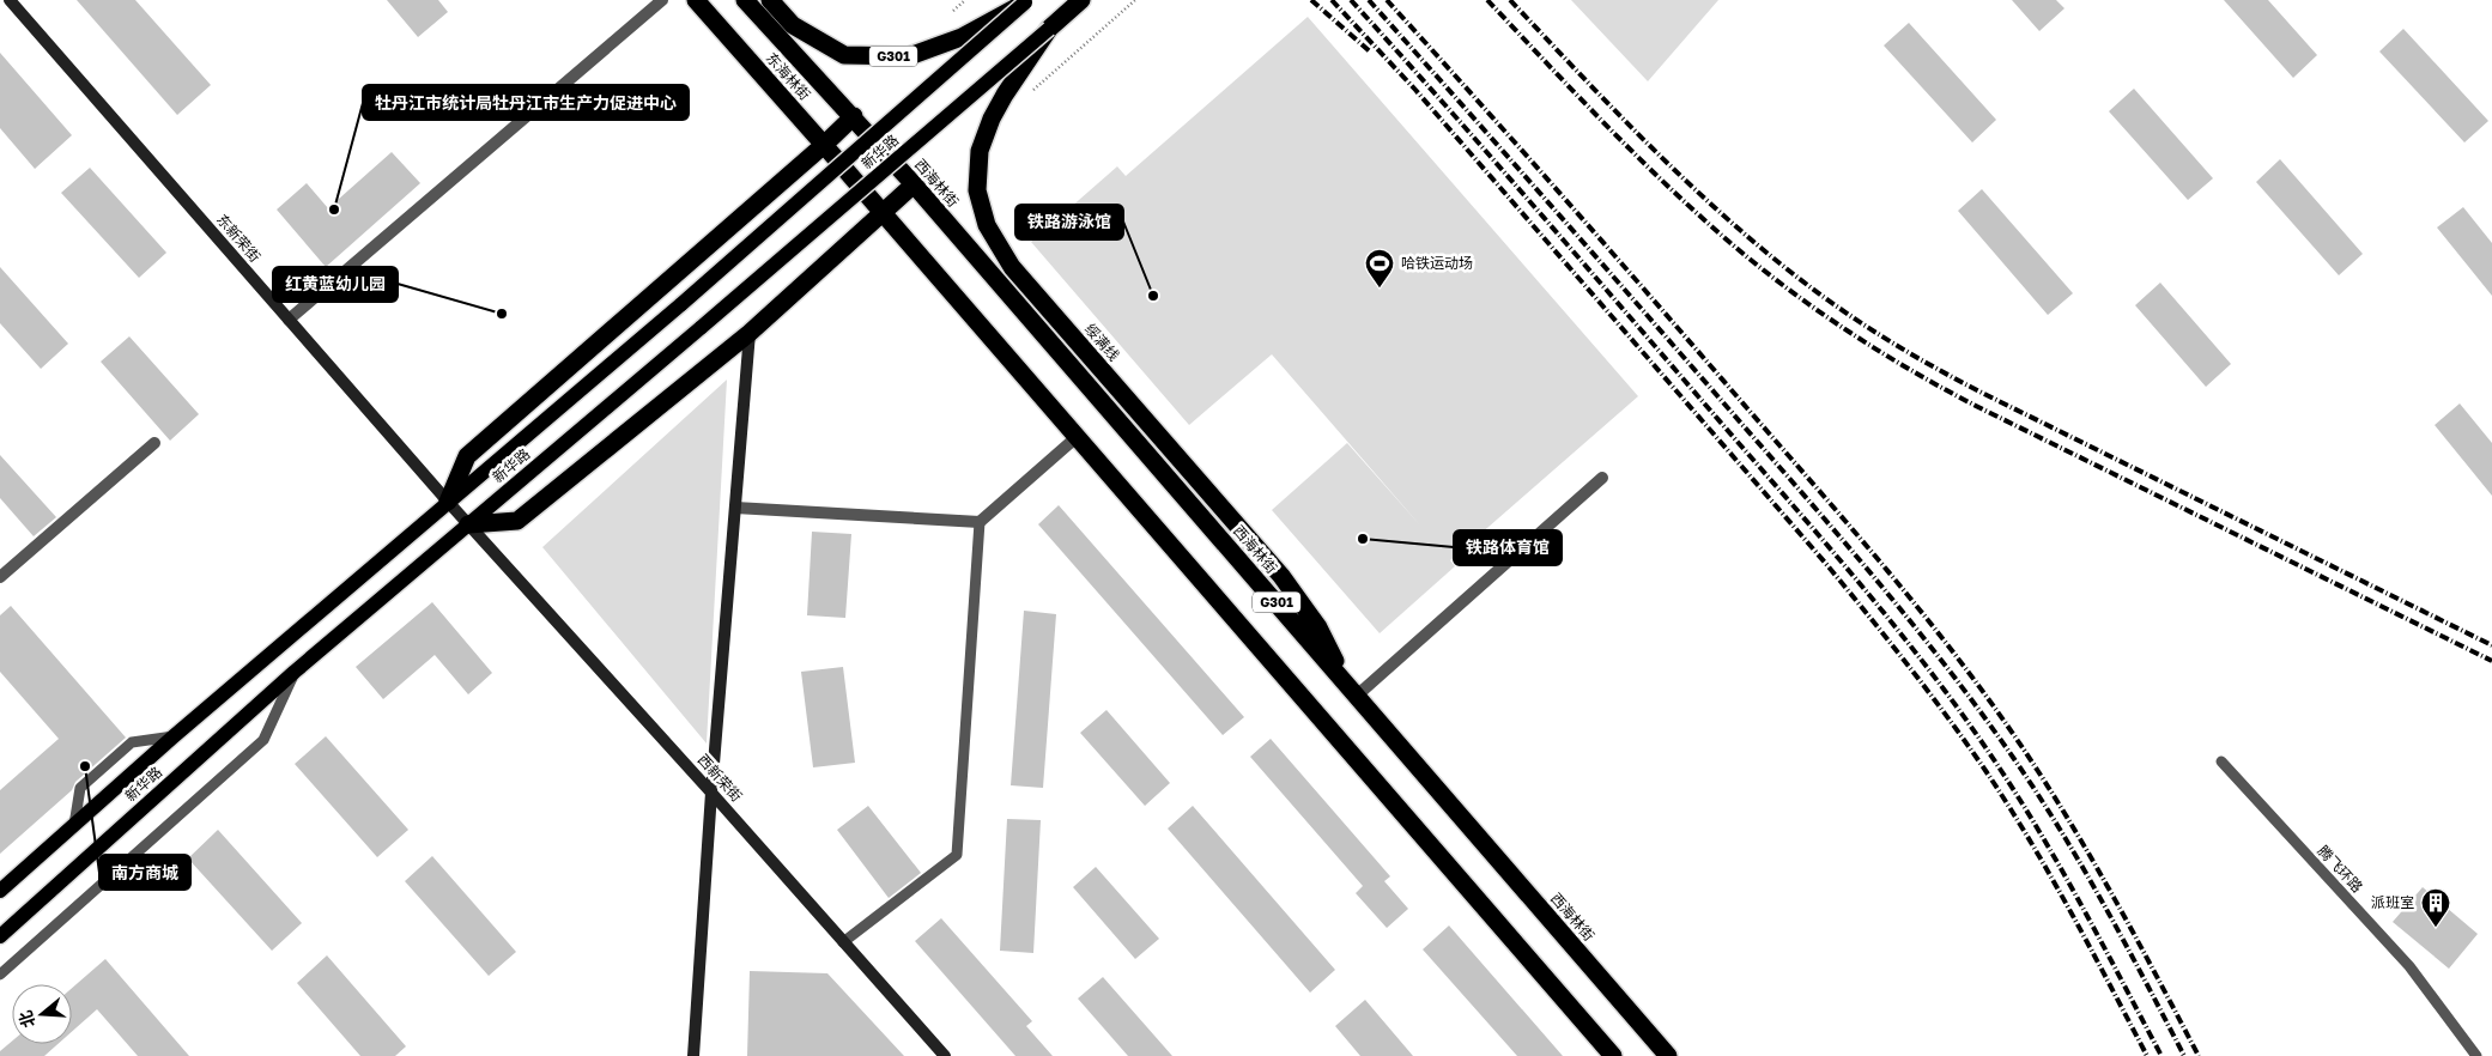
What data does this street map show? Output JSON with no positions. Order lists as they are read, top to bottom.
{
  "streets": {
    "highway": [
      "G301",
      "东海林街",
      "西海林街",
      "绥满线"
    ],
    "main road": ["新华路"],
    "street": ["东新荣街", "西新荣街"],
    "lane": ["腾飞环路"]
  },
  "crossings": [
    ["G301", "东海林街"],
    ["G301", "新华路"],
    ["东海林街", "西海林街"],
    ["新华路", "东新荣街"],
    ["新华路", "绥满线"],
    ["新华路", "西新荣街"],
    ["西海林街", "绥满线"],
    ["东新荣街", "西新荣街"]
  ],
  "places": {
    "other": [
      "牡丹江市统计局牡丹江市生产力促进中心",
      "铁路游泳馆",
      "红黄蓝幼儿园",
      "铁路体育馆",
      "南方商城"
    ],
    "sports": ["哈铁运动场"],
    "building": ["派班室"]
  },
  "north": "left"
}
